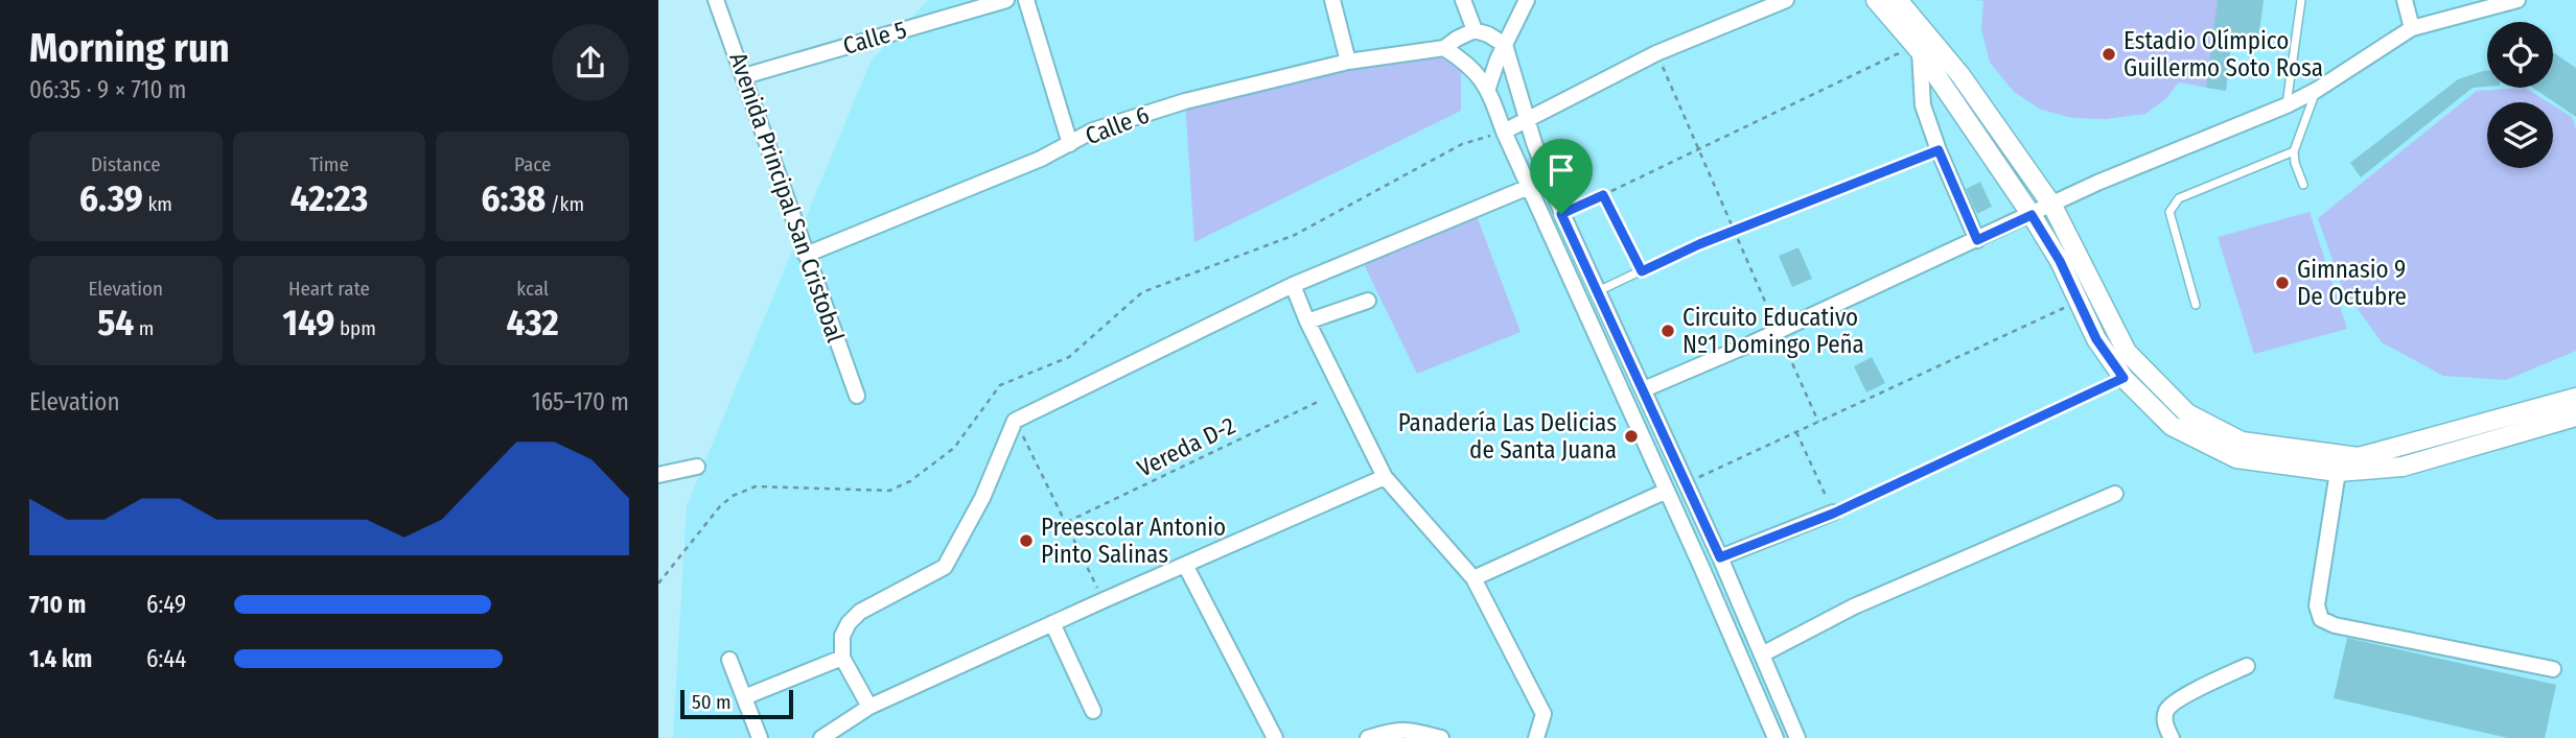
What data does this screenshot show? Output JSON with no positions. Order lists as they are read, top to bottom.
{
  "streets": {
    "street": ["Calle 5", "Calle 6", "Avenida Principal San Cristobal"],
    "path": ["Vereda D-2"]
  },
  "crossings": [
    ["Calle 5", "Avenida Principal San Cristobal"],
    ["Calle 6", "Avenida Principal San Cristobal"]
  ],
  "places": [
    "Estadio Olímpico Guillermo Soto Rosa",
    "Gimnasio 9 De Octubre",
    "Circuito Educativo Nº1 Domingo Peña",
    "Panadería Las Delicias de Santa Juana",
    "Preescolar Antonio Pinto Salinas"
  ],
  "scale_bar": "50 m",
  "page": {
    "heading": ["Morning run", "06:35 · 9 × 710 m"],
    "stats": [
      ["Distance", "6.39 km"],
      ["Time", "42:23"],
      ["Pace", "6:38 /km"],
      ["Elevation", "54 m"],
      ["Heart rate", "149 bpm"],
      ["kcal", "432"]
    ],
    "chart": ["Elevation", "165–170 m"],
    "list": [
      {
        "name": "710 m",
        "note": "6:49"
      },
      {
        "name": "1.4 km",
        "note": "6:44"
      }
    ],
    "scale": "50 m"
  }
}
